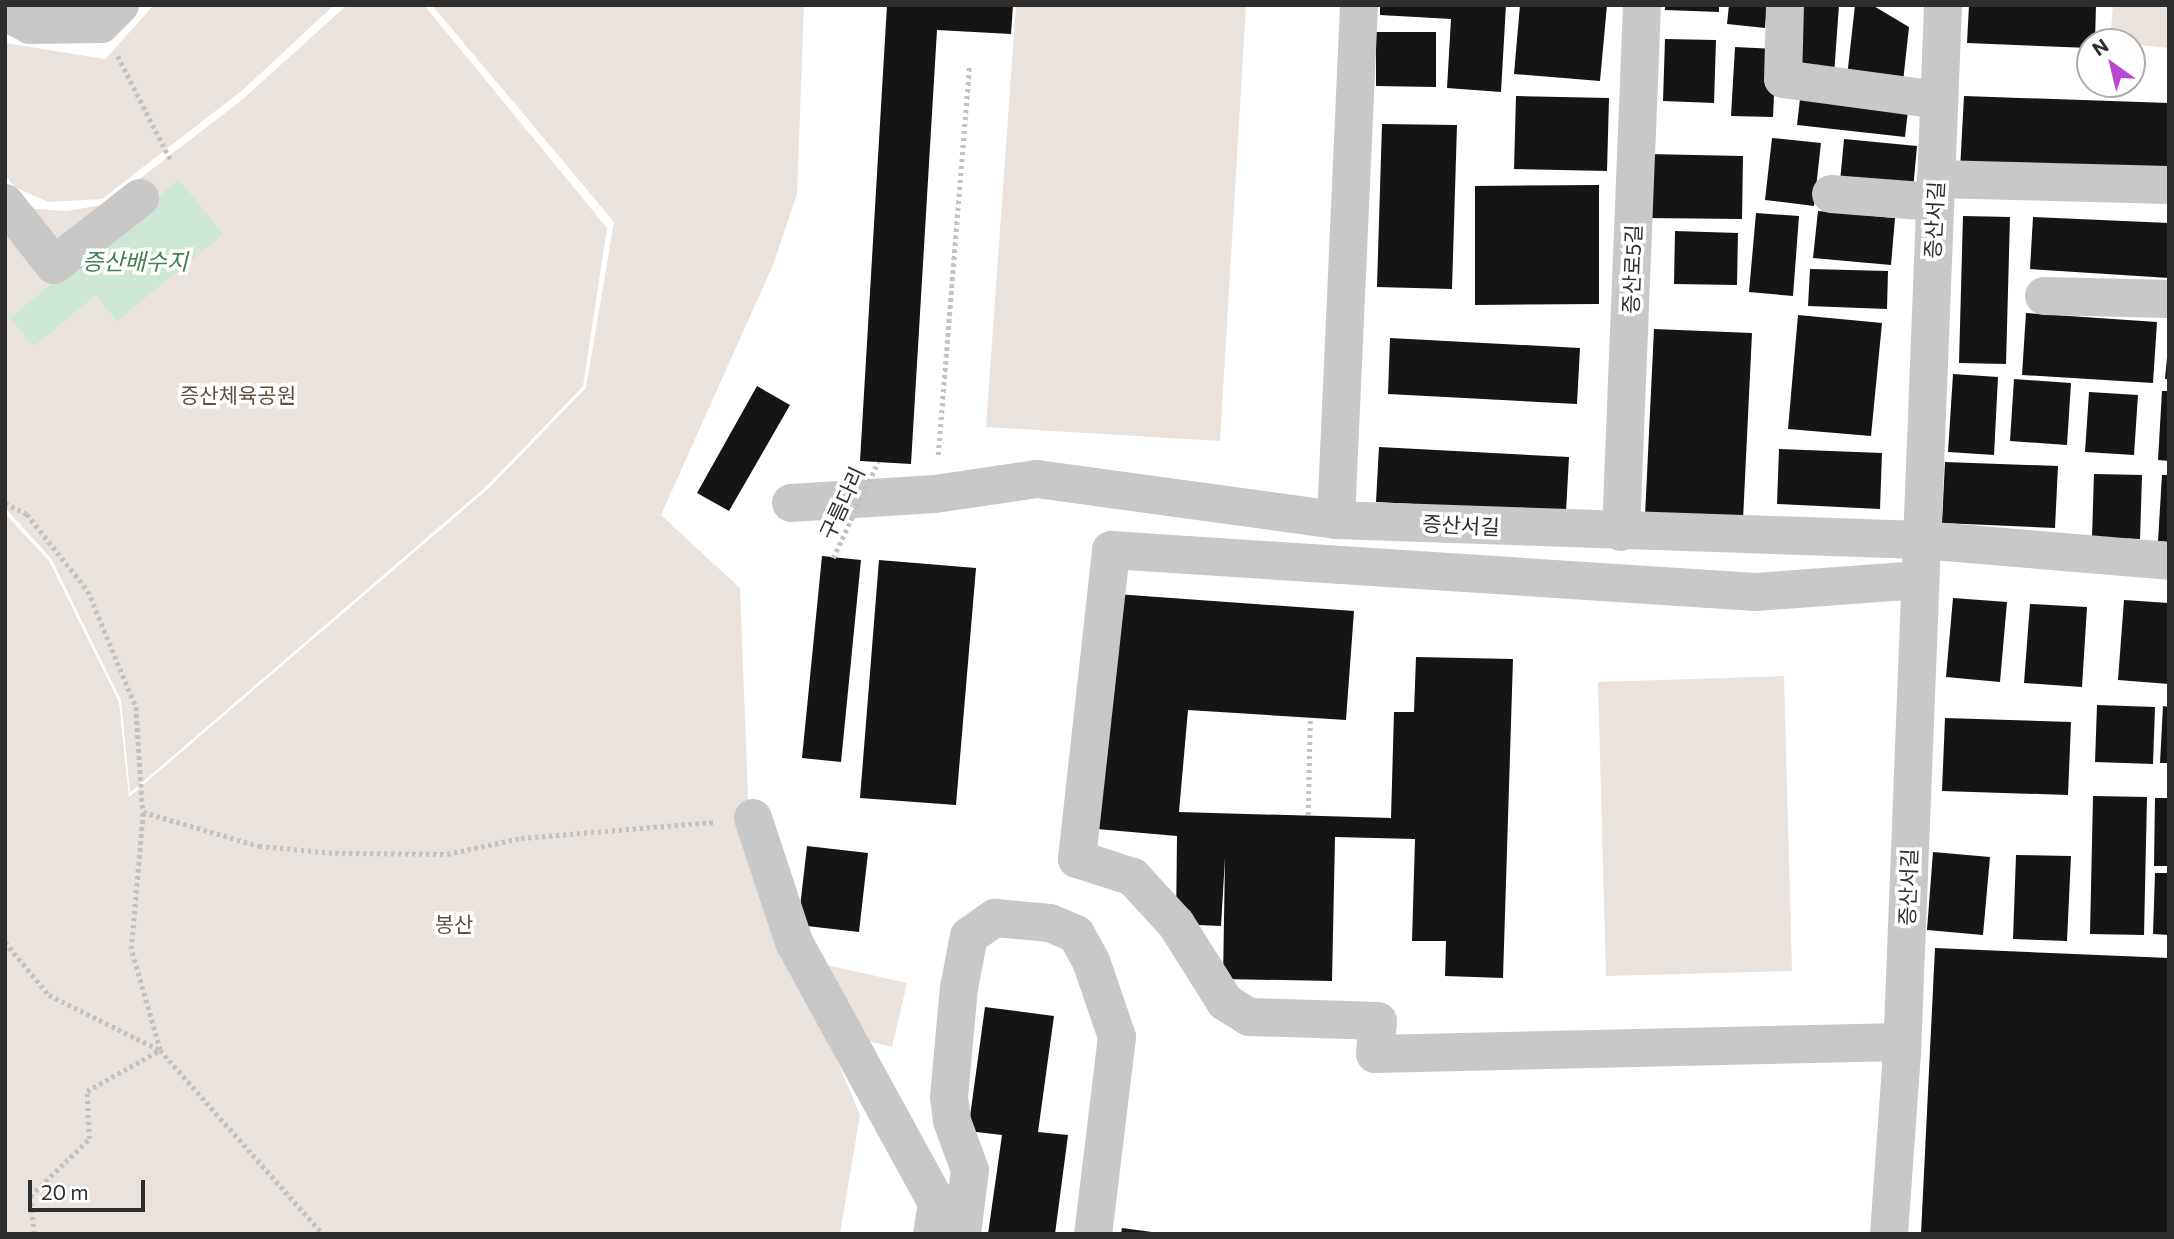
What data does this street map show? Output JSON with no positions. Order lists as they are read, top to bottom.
{
  "streets": {
    "street": ["증산서길", "증산로5길"],
    "path": ["구름다리"]
  },
  "crossings": [
    ["증산서길", "증산로5길"]
  ],
  "water": ["증산배수지"],
  "parks": ["증산체육공원", "봉산"],
  "scale_bar": "20 m",
  "north": "top left"
}
